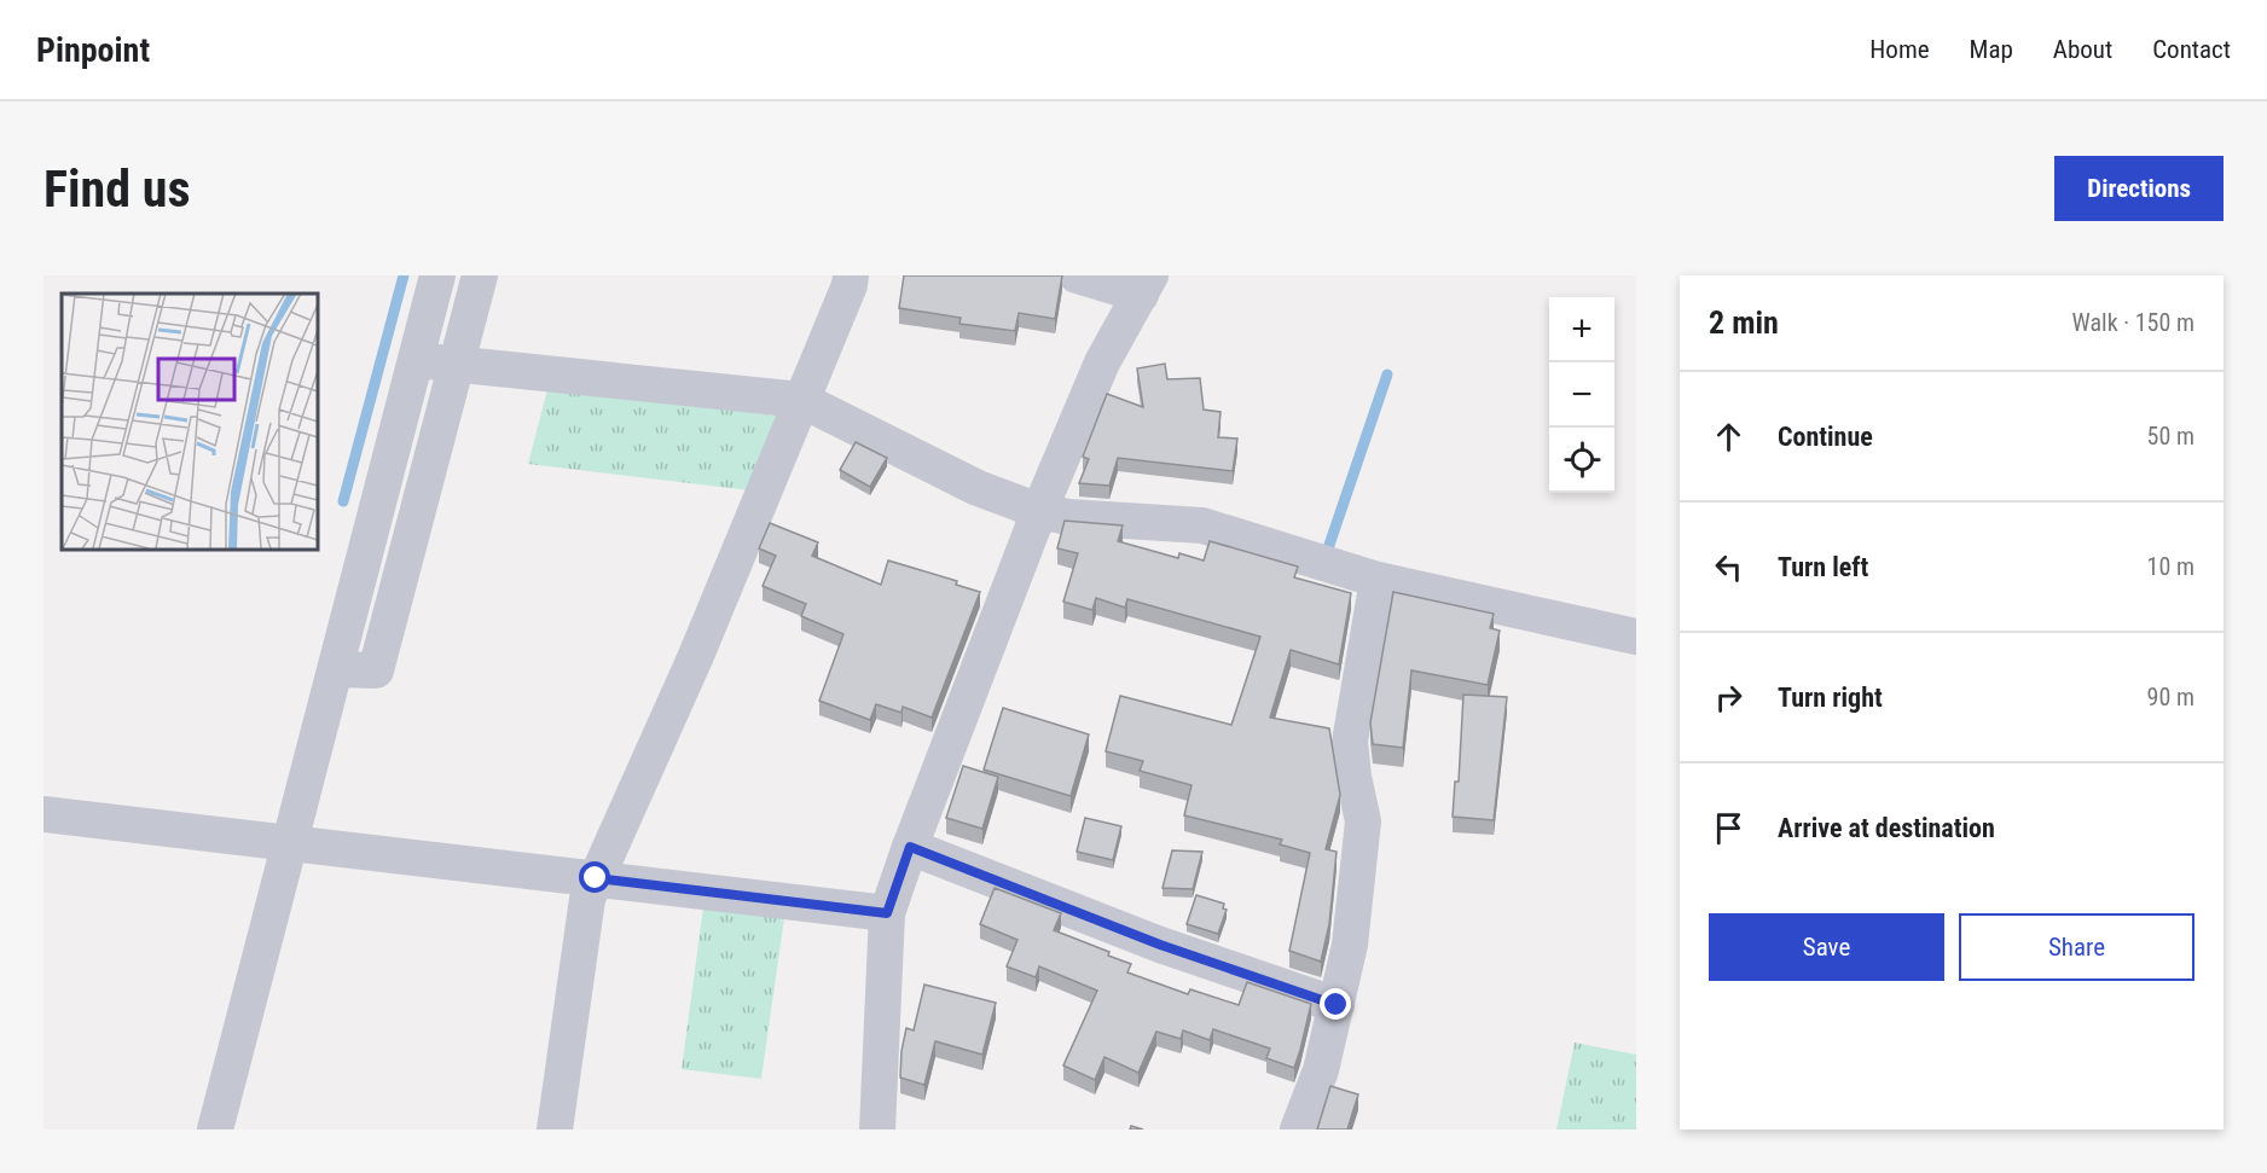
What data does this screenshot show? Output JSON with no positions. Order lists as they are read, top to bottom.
{
  "page": {
    "header": "Pinpoint",
    "nav": [
      "Home",
      "Map",
      "About",
      "Contact"
    ],
    "buttons": [
      "Directions",
      ["Save", "Share"]
    ],
    "title": "Find us",
    "heading": ["2 min", "Walk · 150 m"],
    "map_buttons": ["+", "−"],
    "list": [
      ["Continue", "50 m"],
      ["Turn left", "10 m"],
      ["Turn right", "90 m"],
      "Arrive at destination"
    ]
  }
}
